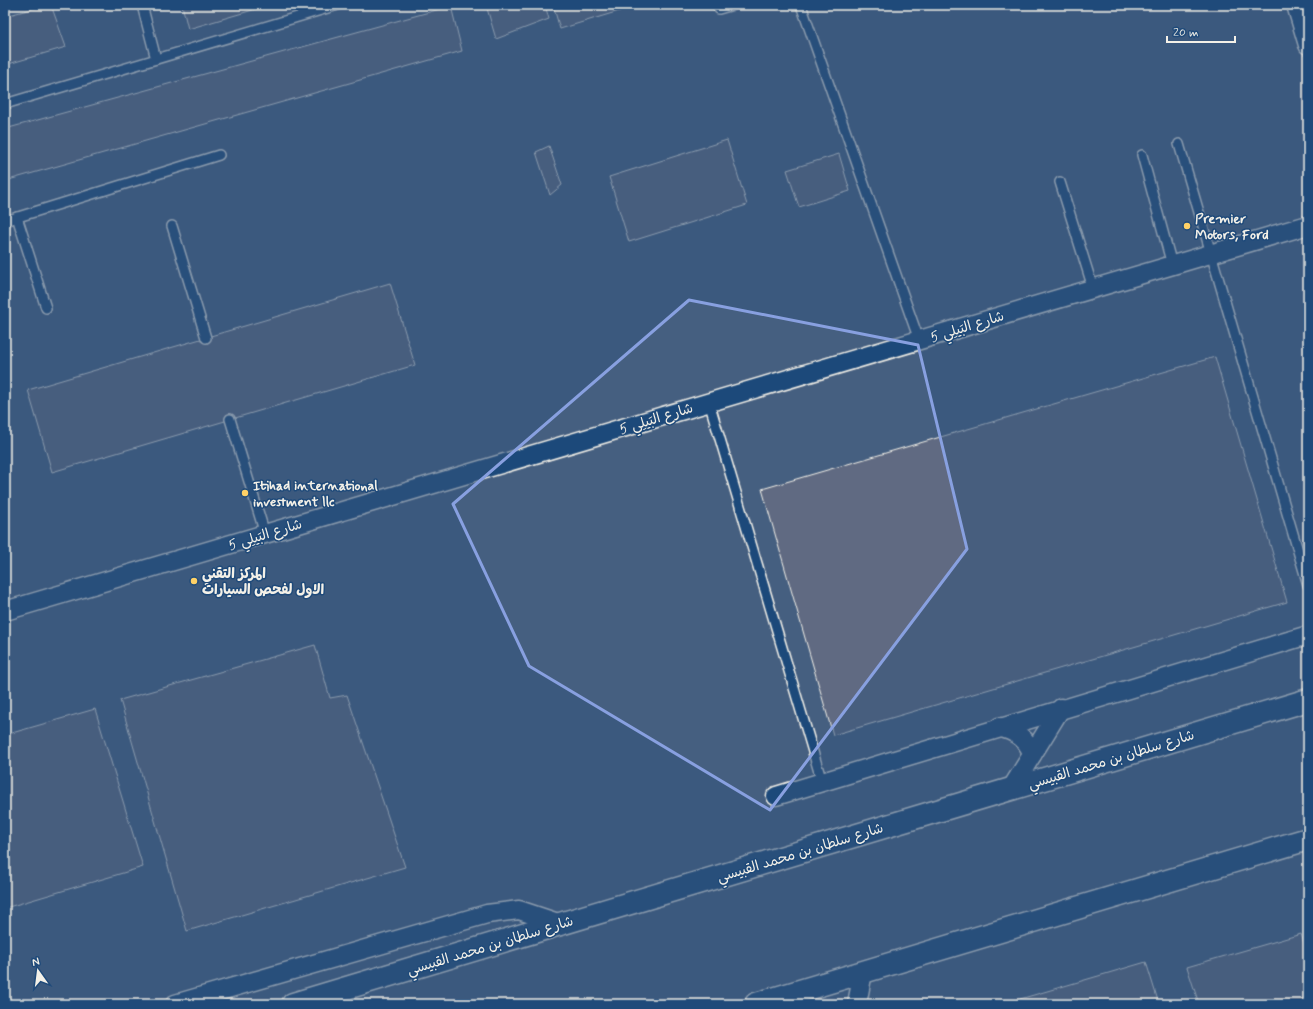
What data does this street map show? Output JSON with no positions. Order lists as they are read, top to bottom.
{
  "streets": {
    "main road": ["شارع سلطان بن محمد القبيسي"],
    "street": ["شارع البَيلِي 5"]
  },
  "places": ["Premier Motors, Ford", "Itihad international investment llc", "المركز التقني الاول لفحص السيارات"],
  "scale_bar": "20 m",
  "north": "top"
}
